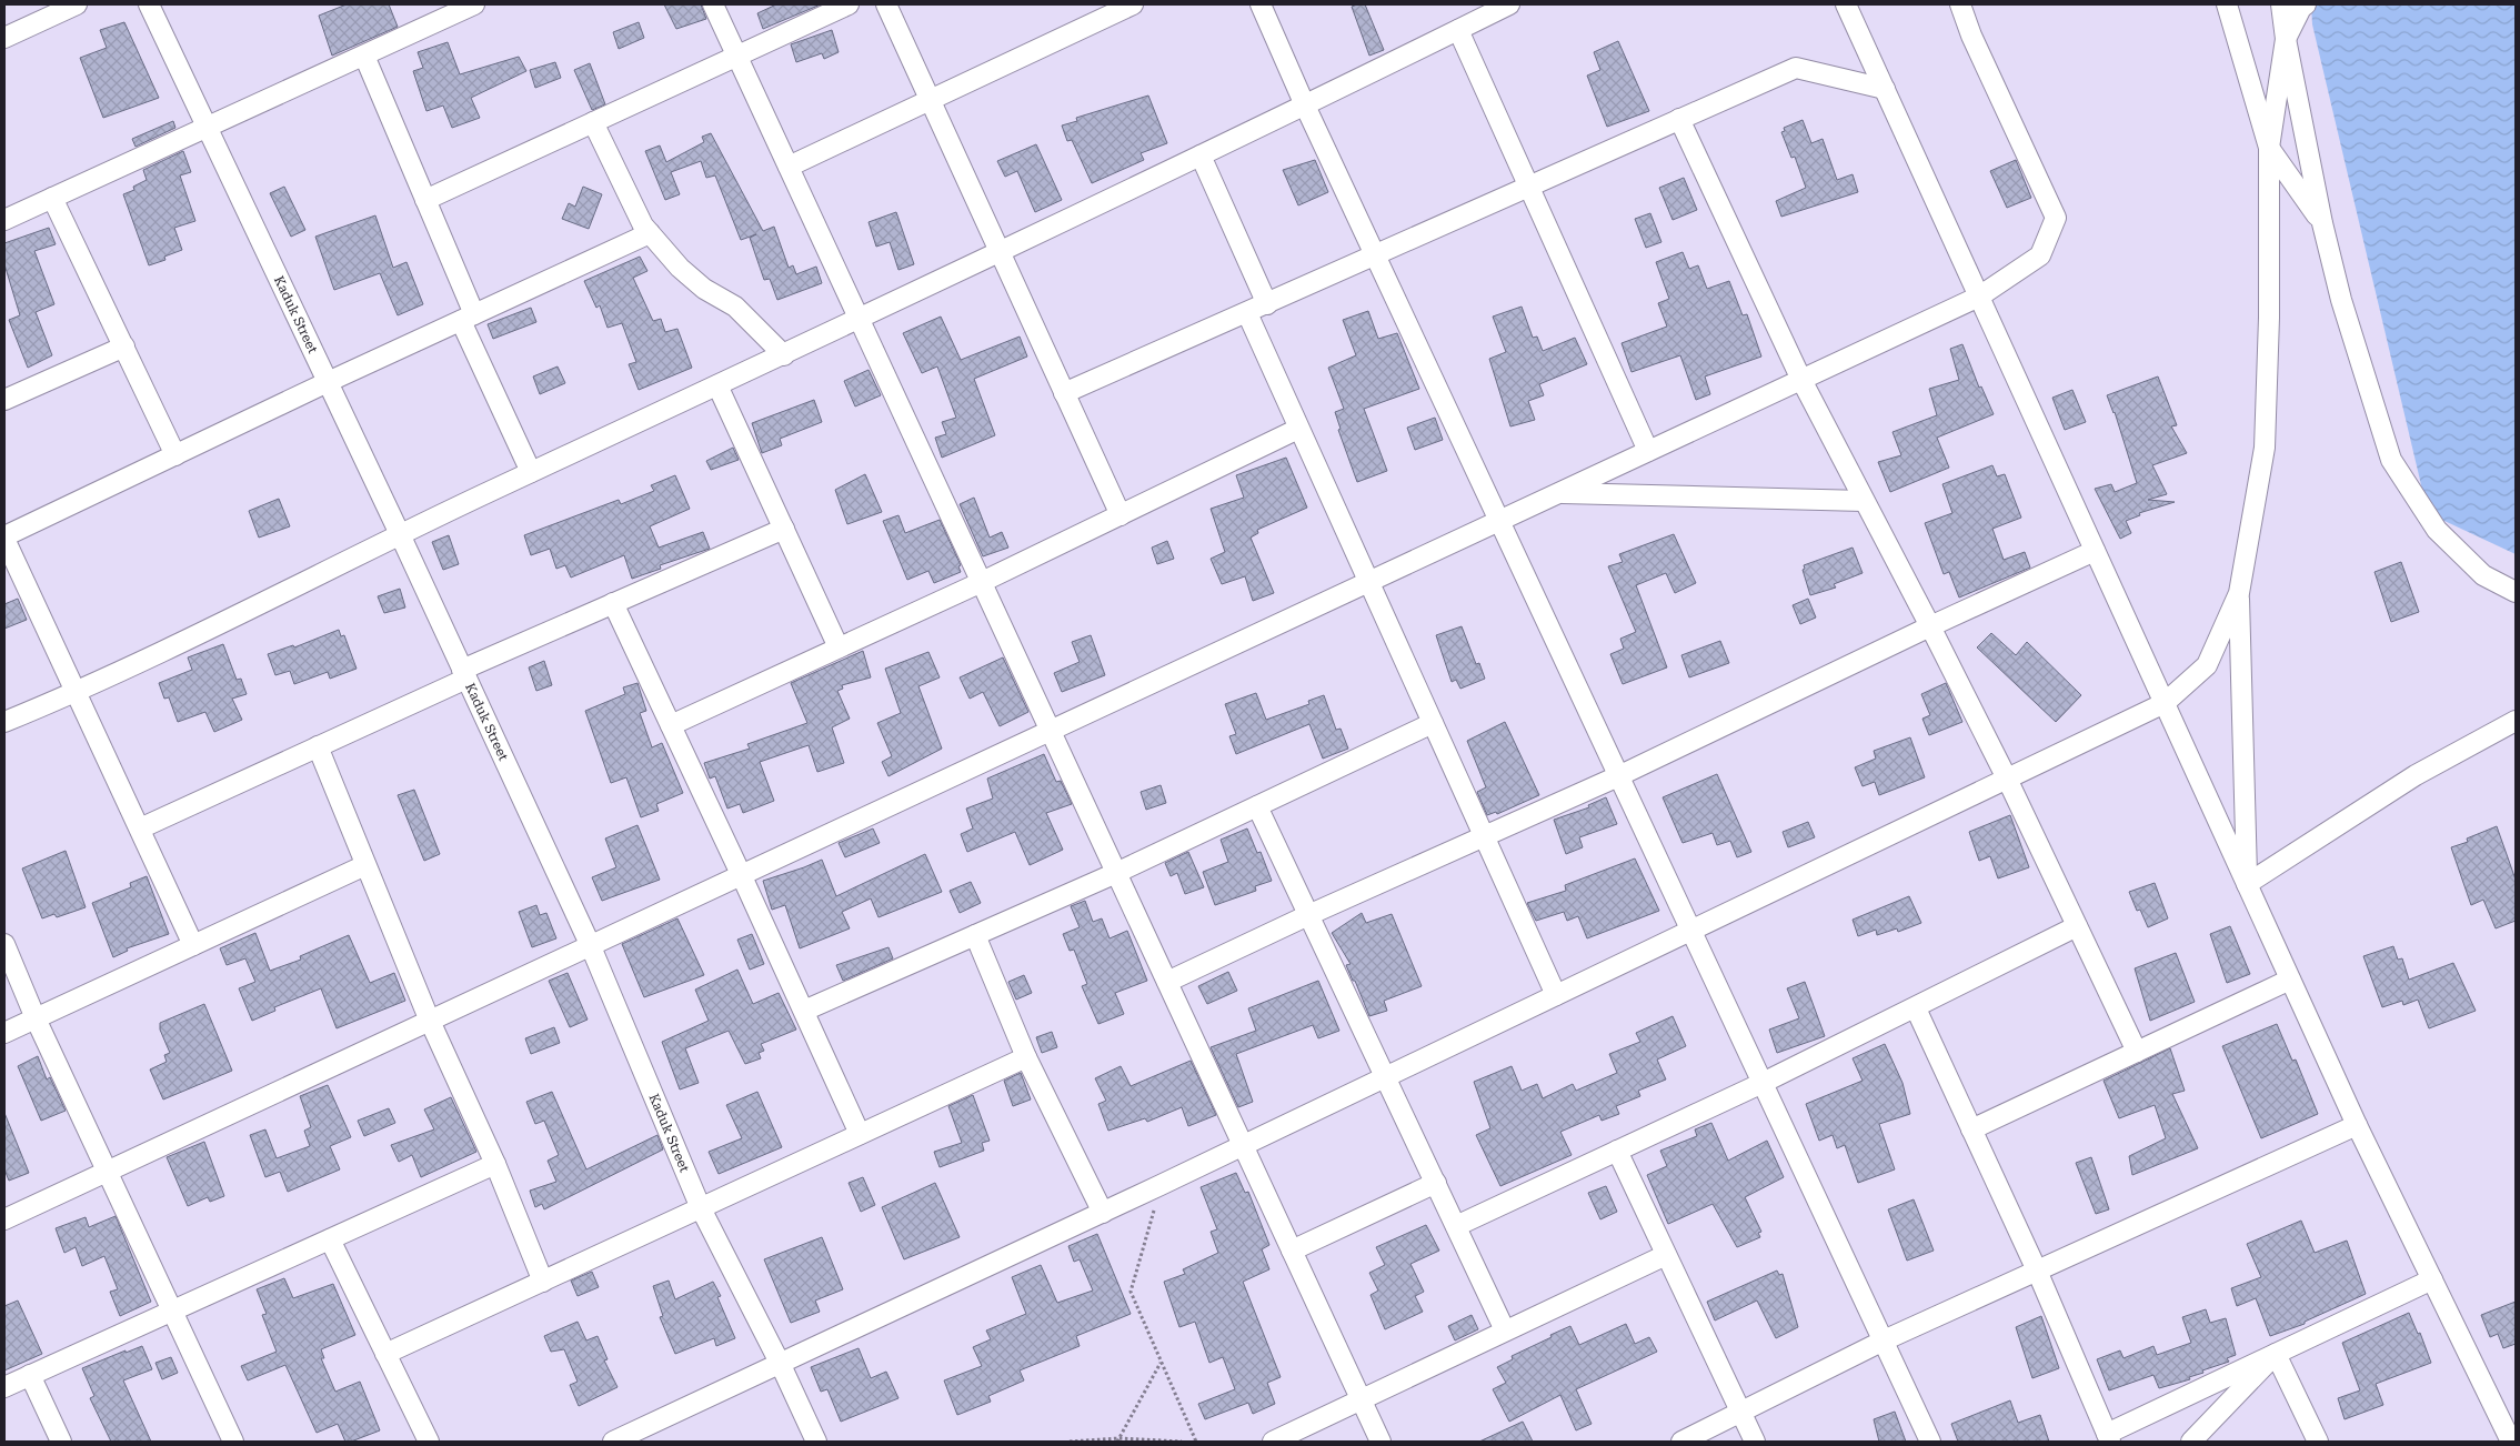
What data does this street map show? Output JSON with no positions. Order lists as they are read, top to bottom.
{
  "streets": {
    "street": ["Kaduk Street"]
  }
}
